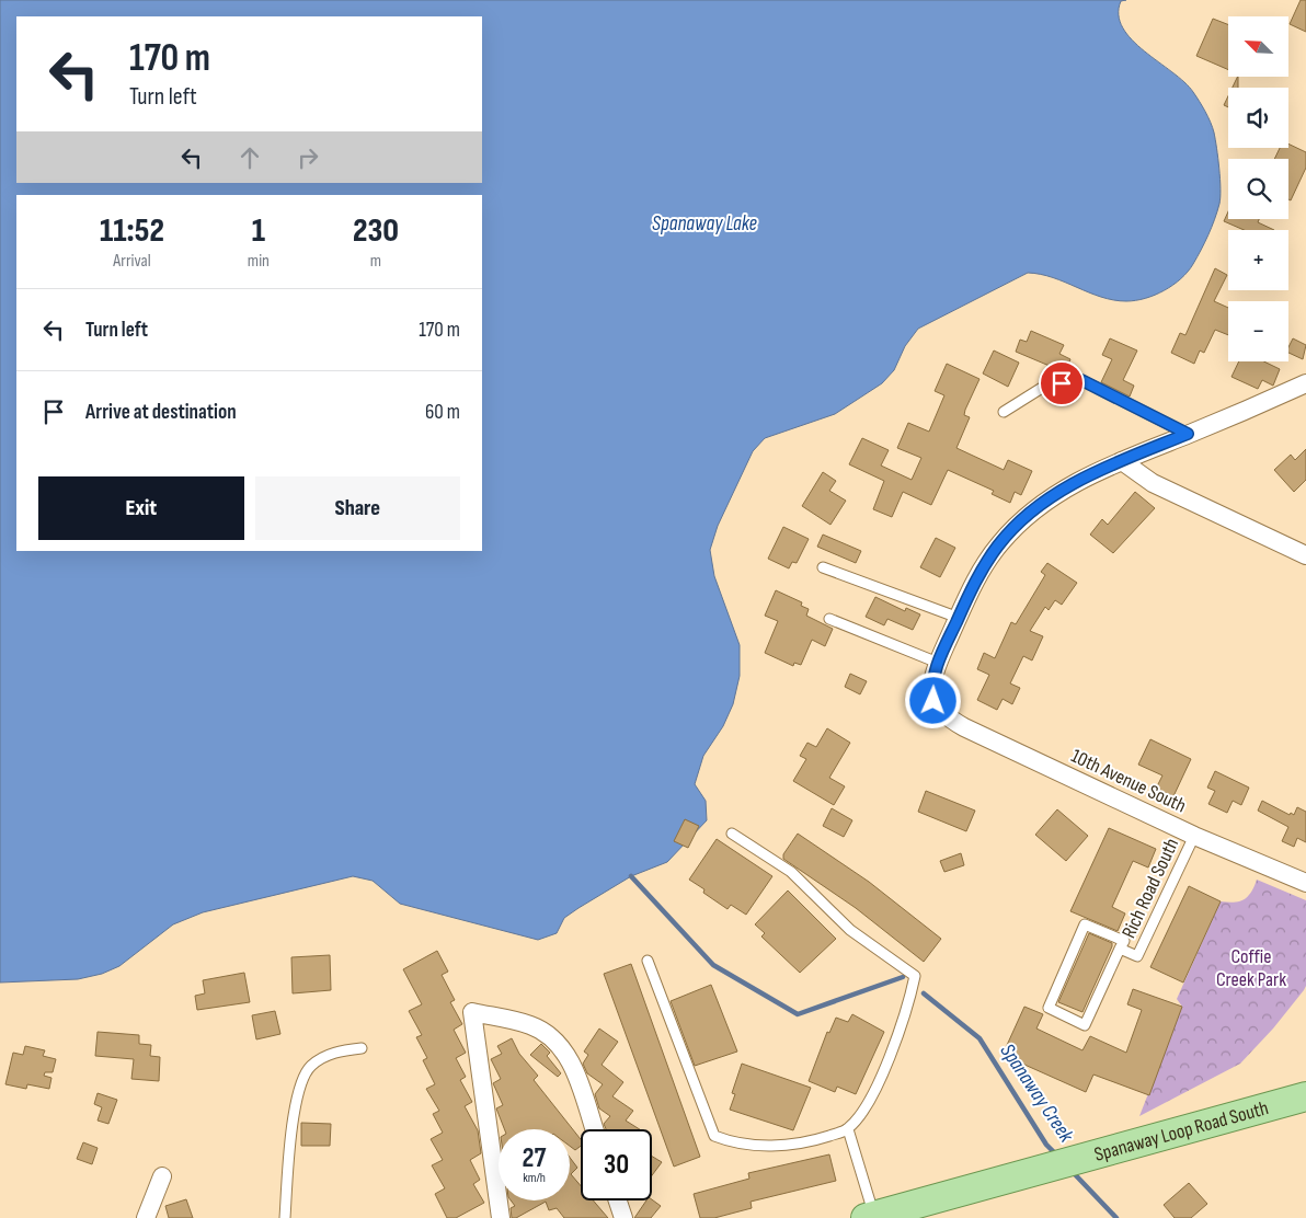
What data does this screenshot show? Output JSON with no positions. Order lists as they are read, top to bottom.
{
  "streets": {
    "main road": ["Spanaway Loop Road South"],
    "street": ["10th Avenue South"],
    "lane": ["Rich Road South"]
  },
  "crossings": [
    ["10th Avenue South", "Rich Road South"]
  ],
  "water": ["Spanaway Lake", "Spanaway Creek"],
  "parks": ["Coffie Creek Park"],
  "north": "top left",
  "page": {
    "map_buttons": ["+", "−"],
    "turn": ["170 m", "Turn left"],
    "eta": [
      "11:52",
      "Arrival",
      "1",
      "min",
      "230",
      "m"
    ],
    "list": [
      {
        "name": "Turn left",
        "value": "170 m"
      },
      {
        "name": "Arrive at destination",
        "value": "60 m"
      }
    ],
    "buttons": ["Exit", "Share"],
    "speed": "27 km/h",
    "limit": "30"
  }
}
